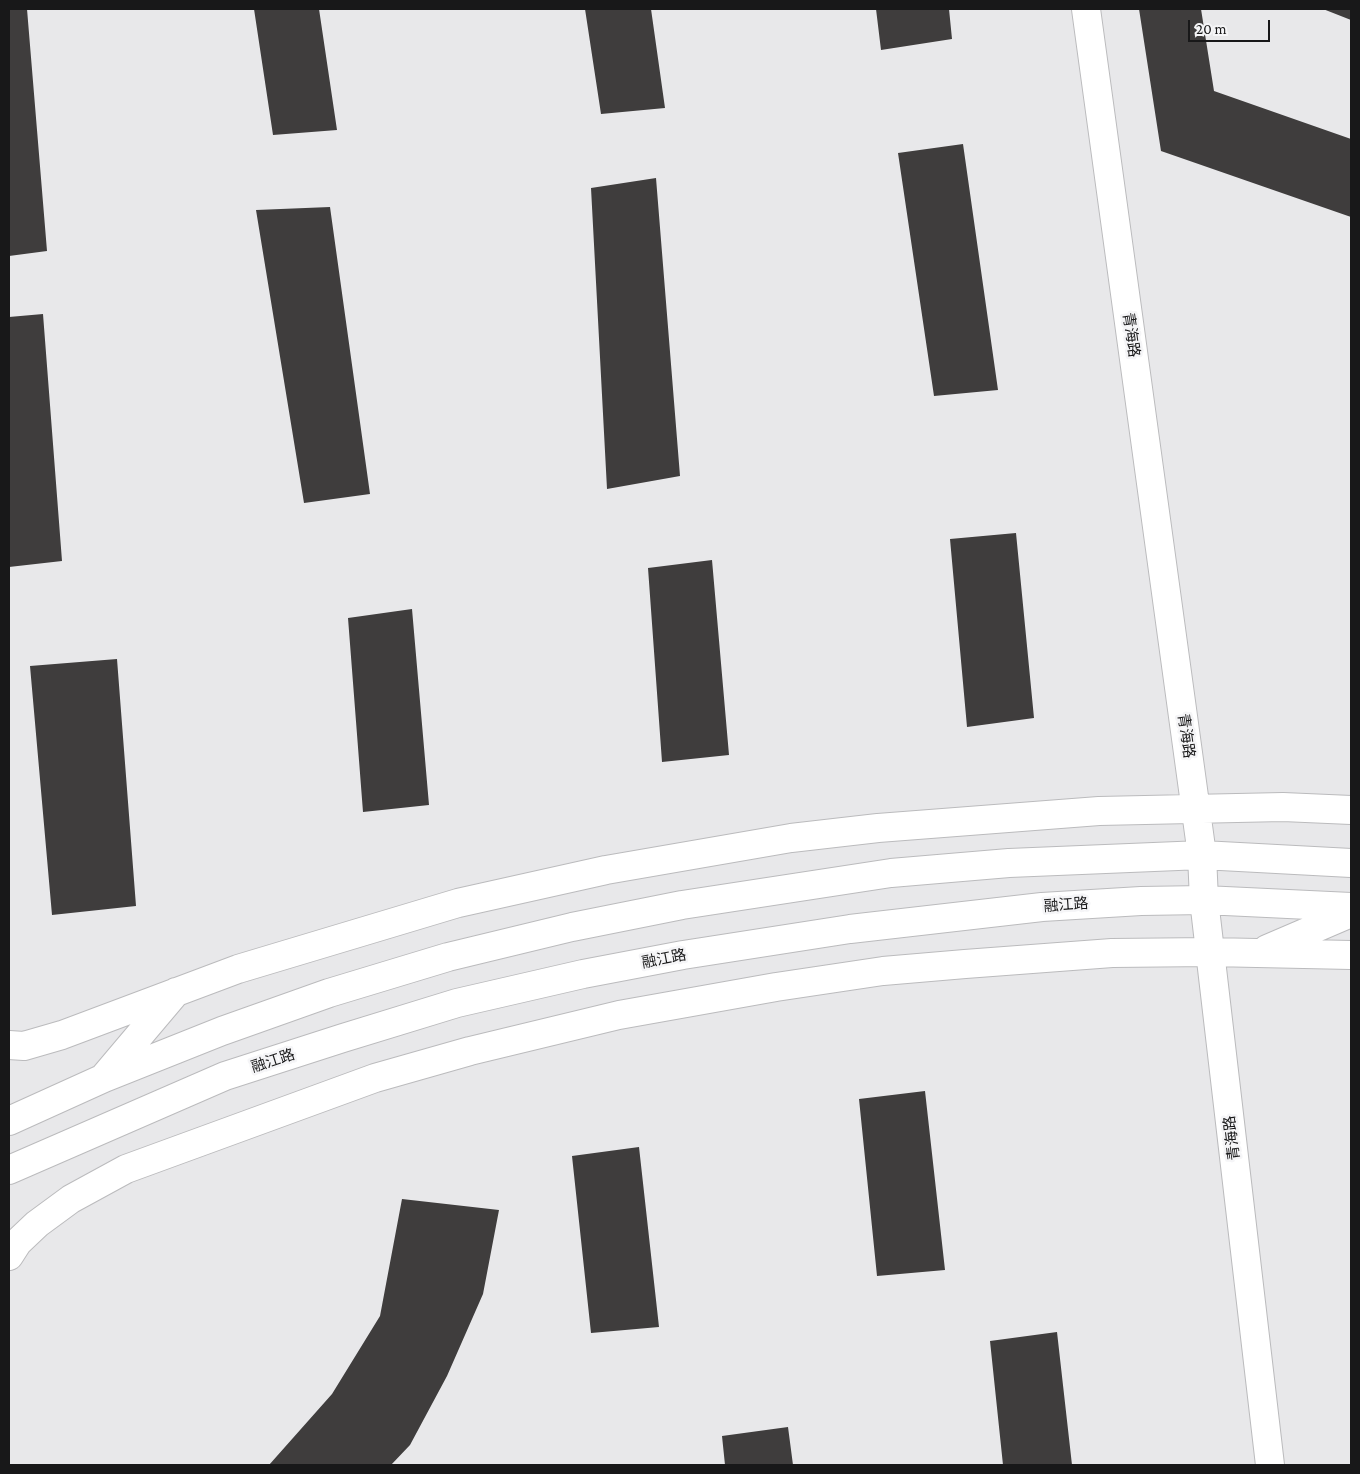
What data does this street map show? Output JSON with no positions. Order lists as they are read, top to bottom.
{
  "streets": {
    "street": ["青海路", "融江路"]
  },
  "crossings": [
    ["青海路", "融江路"]
  ],
  "scale_bar": "20 m"
}
